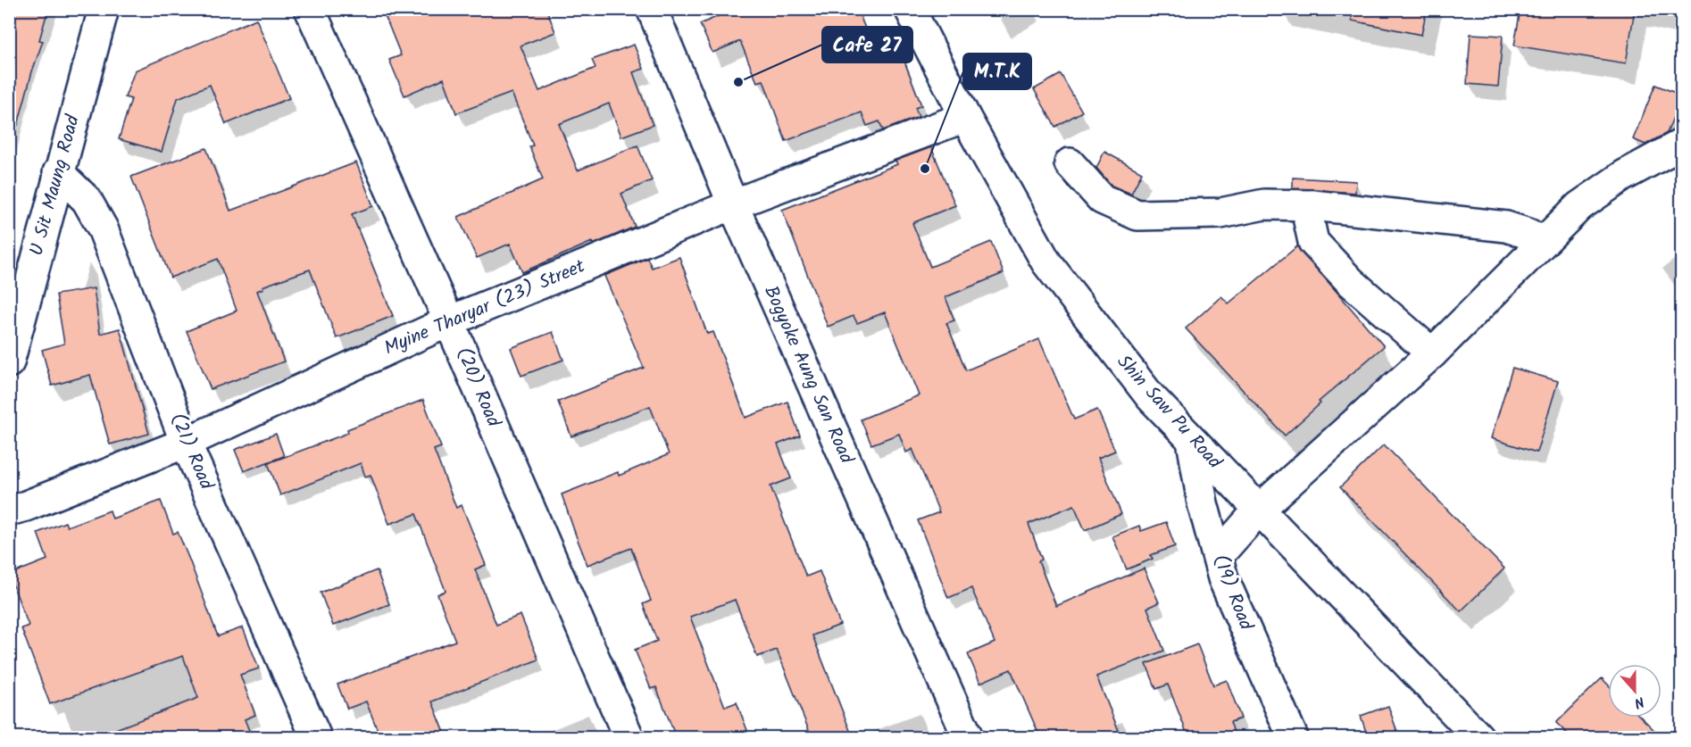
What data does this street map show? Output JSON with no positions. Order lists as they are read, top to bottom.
{
  "streets": {
    "street": [
      "U Sit Maung Road",
      "Myine Tharyar (23) Street",
      "Bogyoke Aung San Road",
      "(20) Road",
      "Shin Saw Pu Road",
      "(21) Road",
      "(19) Road"
    ]
  },
  "crossings": [
    ["U Sit Maung Road", "(21) Road"],
    ["Myine Tharyar (23) Street", "Bogyoke Aung San Road"],
    ["Myine Tharyar (23) Street", "(20) Road"],
    ["Myine Tharyar (23) Street", "Shin Saw Pu Road"],
    ["Myine Tharyar (23) Street", "(21) Road"],
    ["Shin Saw Pu Road", "(19) Road"]
  ],
  "places": ["Cafe 27", "M.T.K"],
  "north": "bottom"
}
